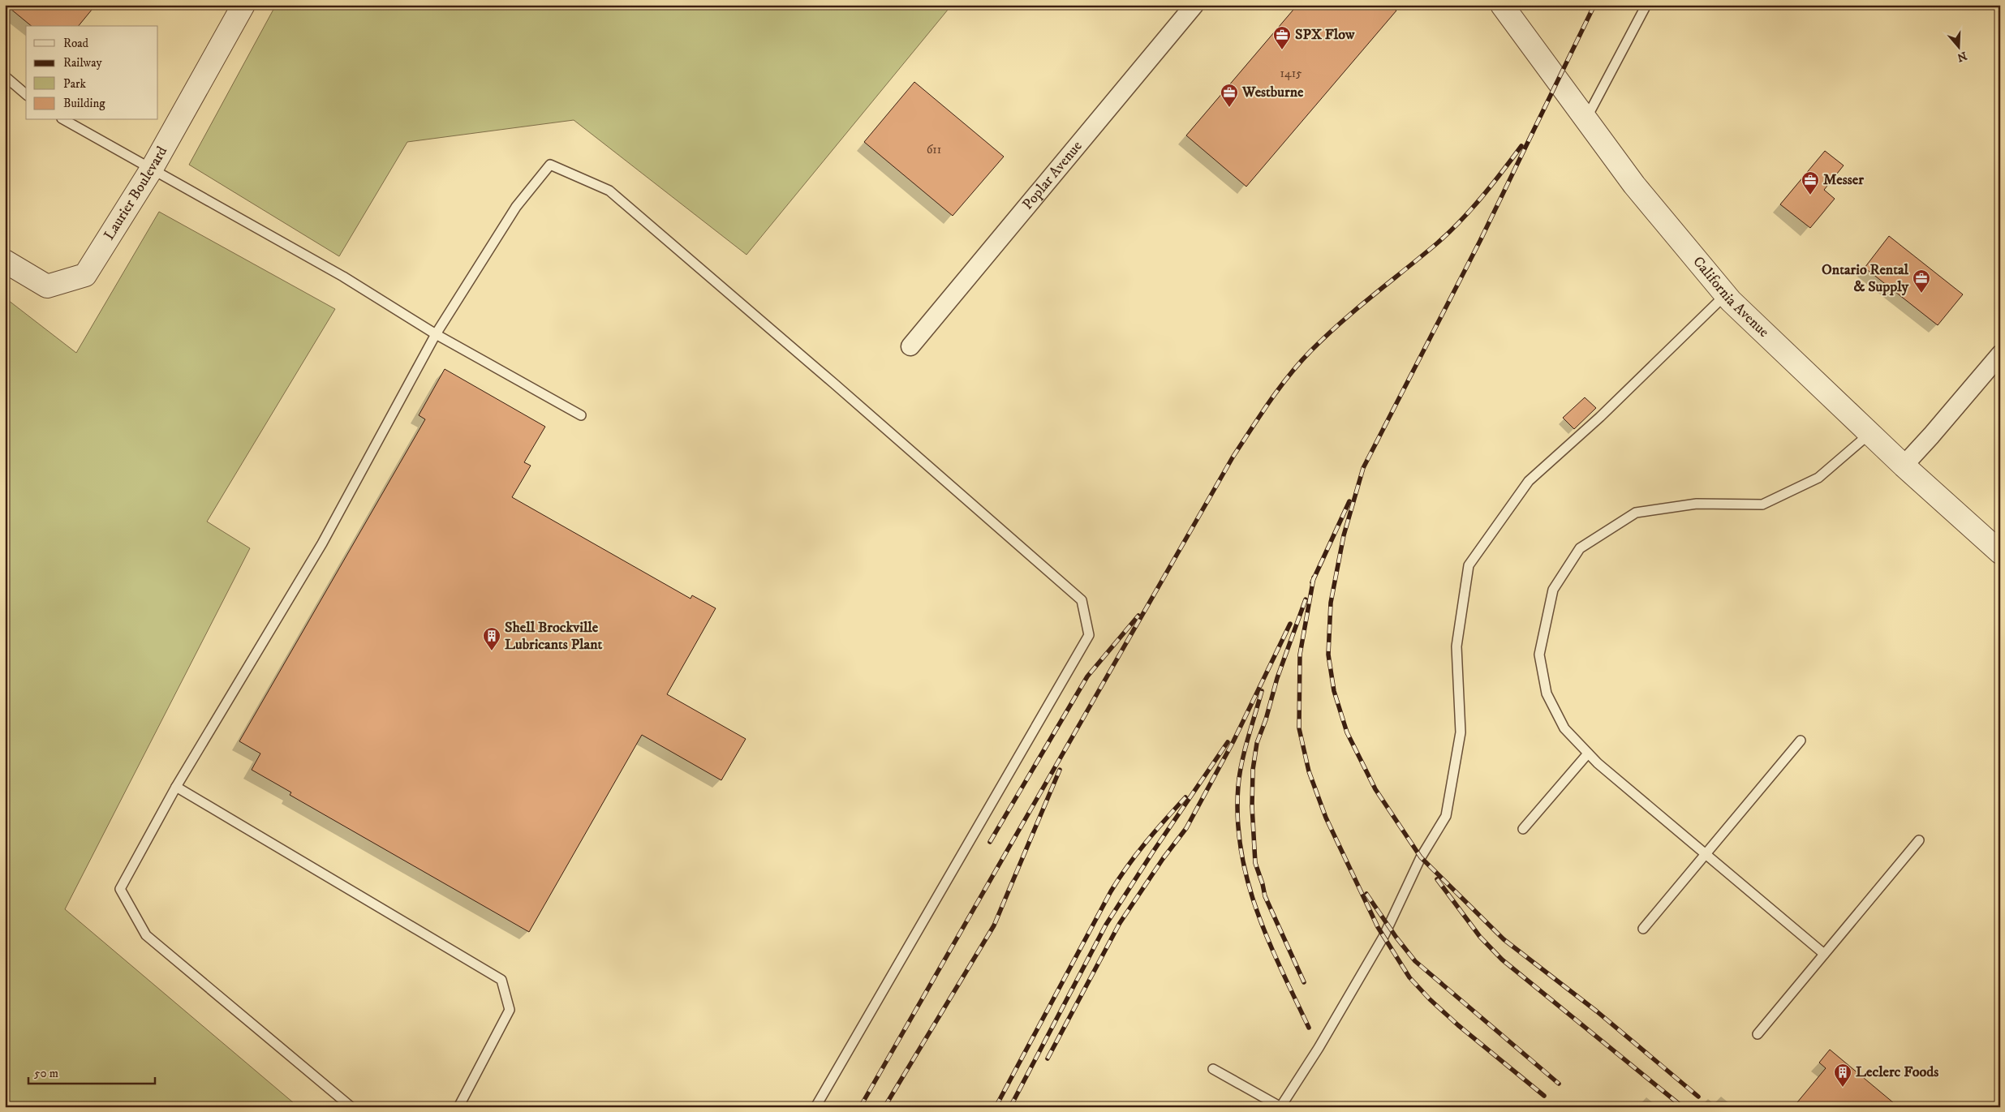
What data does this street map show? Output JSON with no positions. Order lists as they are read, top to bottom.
{
  "streets": {
    "street": ["Poplar Avenue", "Laurier Boulevard", "California Avenue"]
  },
  "places": {
    "office": [
      "SPX Flow",
      "Westburne",
      "Messer",
      "Ontario Rental & Supply"
    ],
    "building": ["Shell Brockville Lubricants Plant", "Leclerc Foods"]
  },
  "house_numbers": ["1415", "611"],
  "legend": [
    "Road",
    "Railway",
    "Park",
    "Building"
  ],
  "scale_bar": "50 m",
  "north": "bottom"
}
